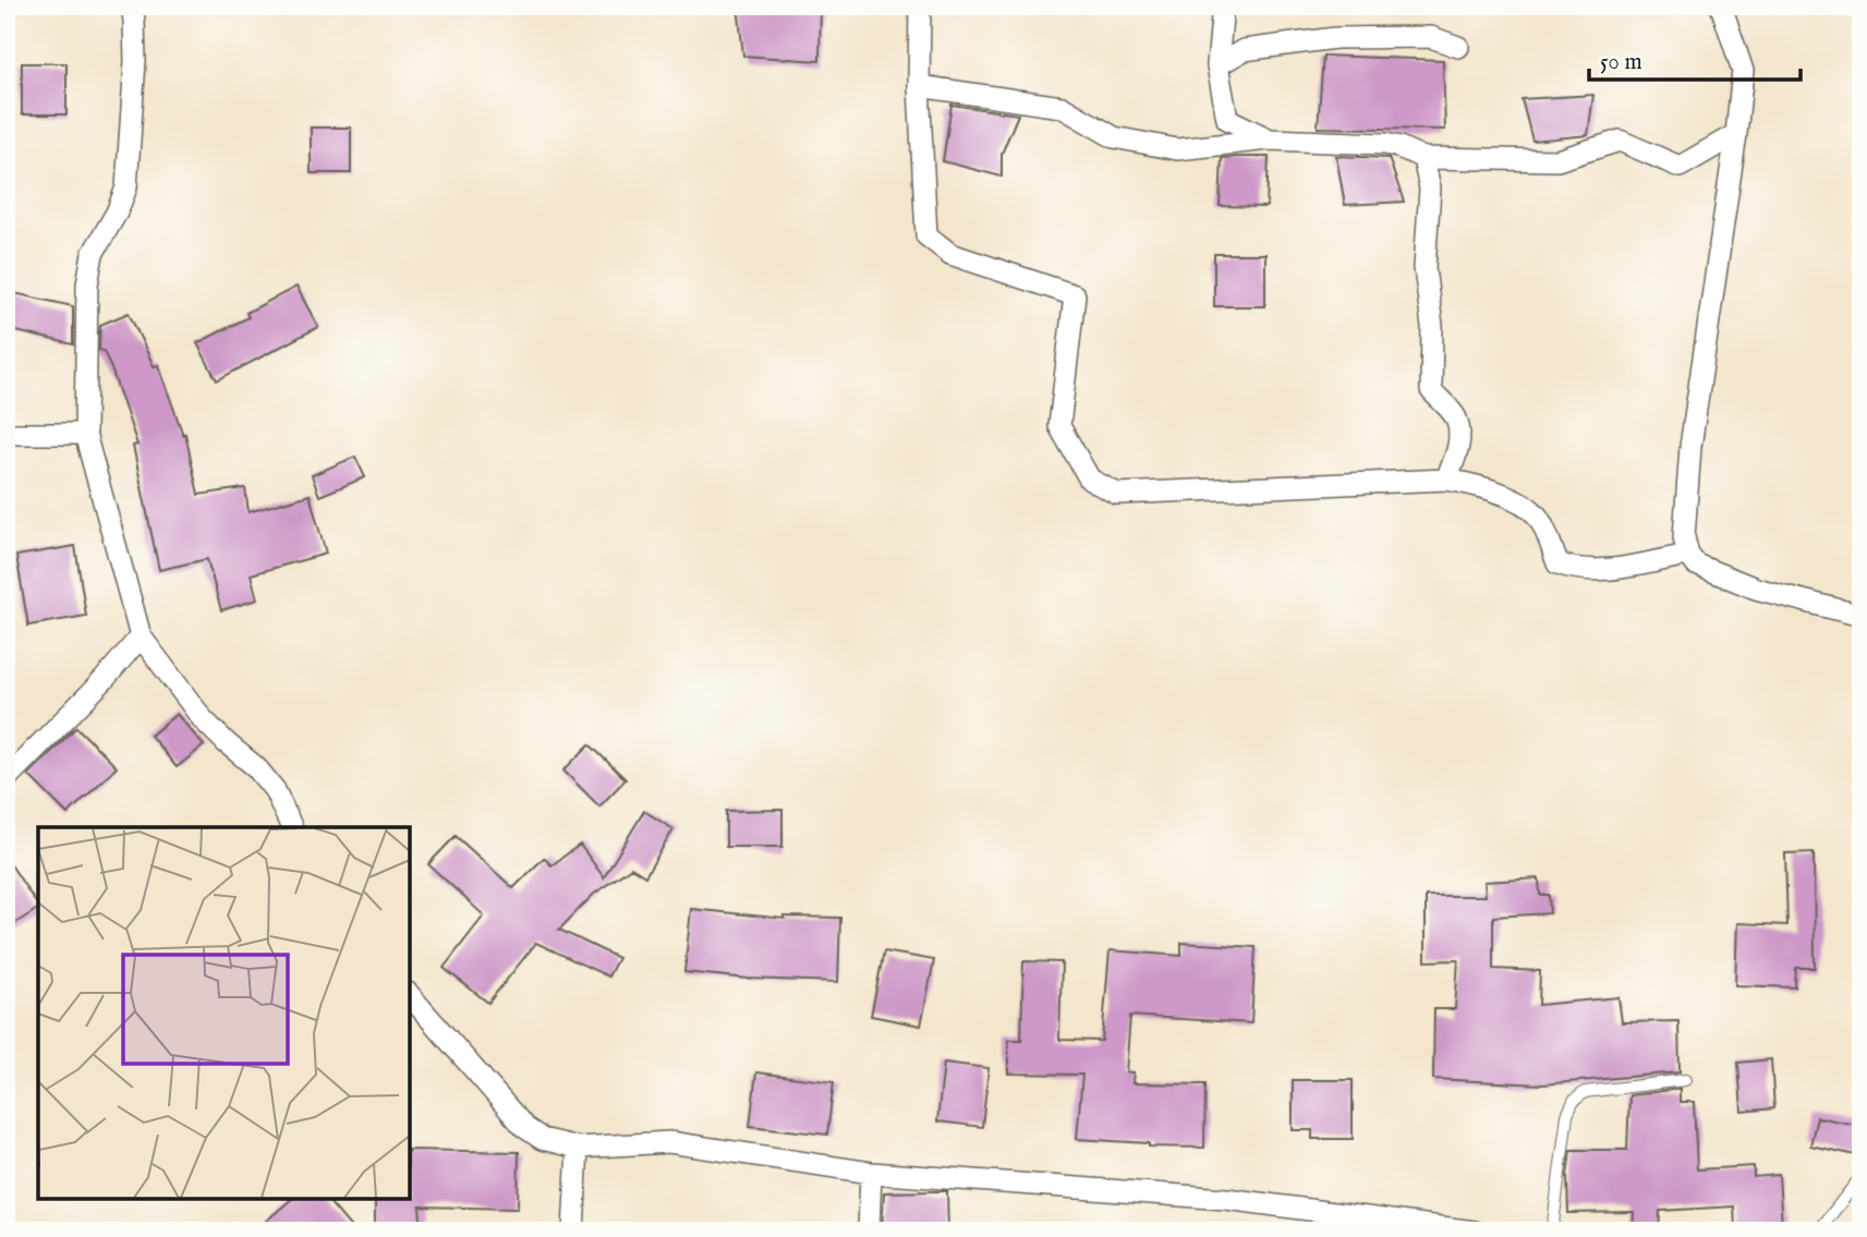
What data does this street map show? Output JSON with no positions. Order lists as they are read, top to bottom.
{
  "scale_bar": "50 m"
}
